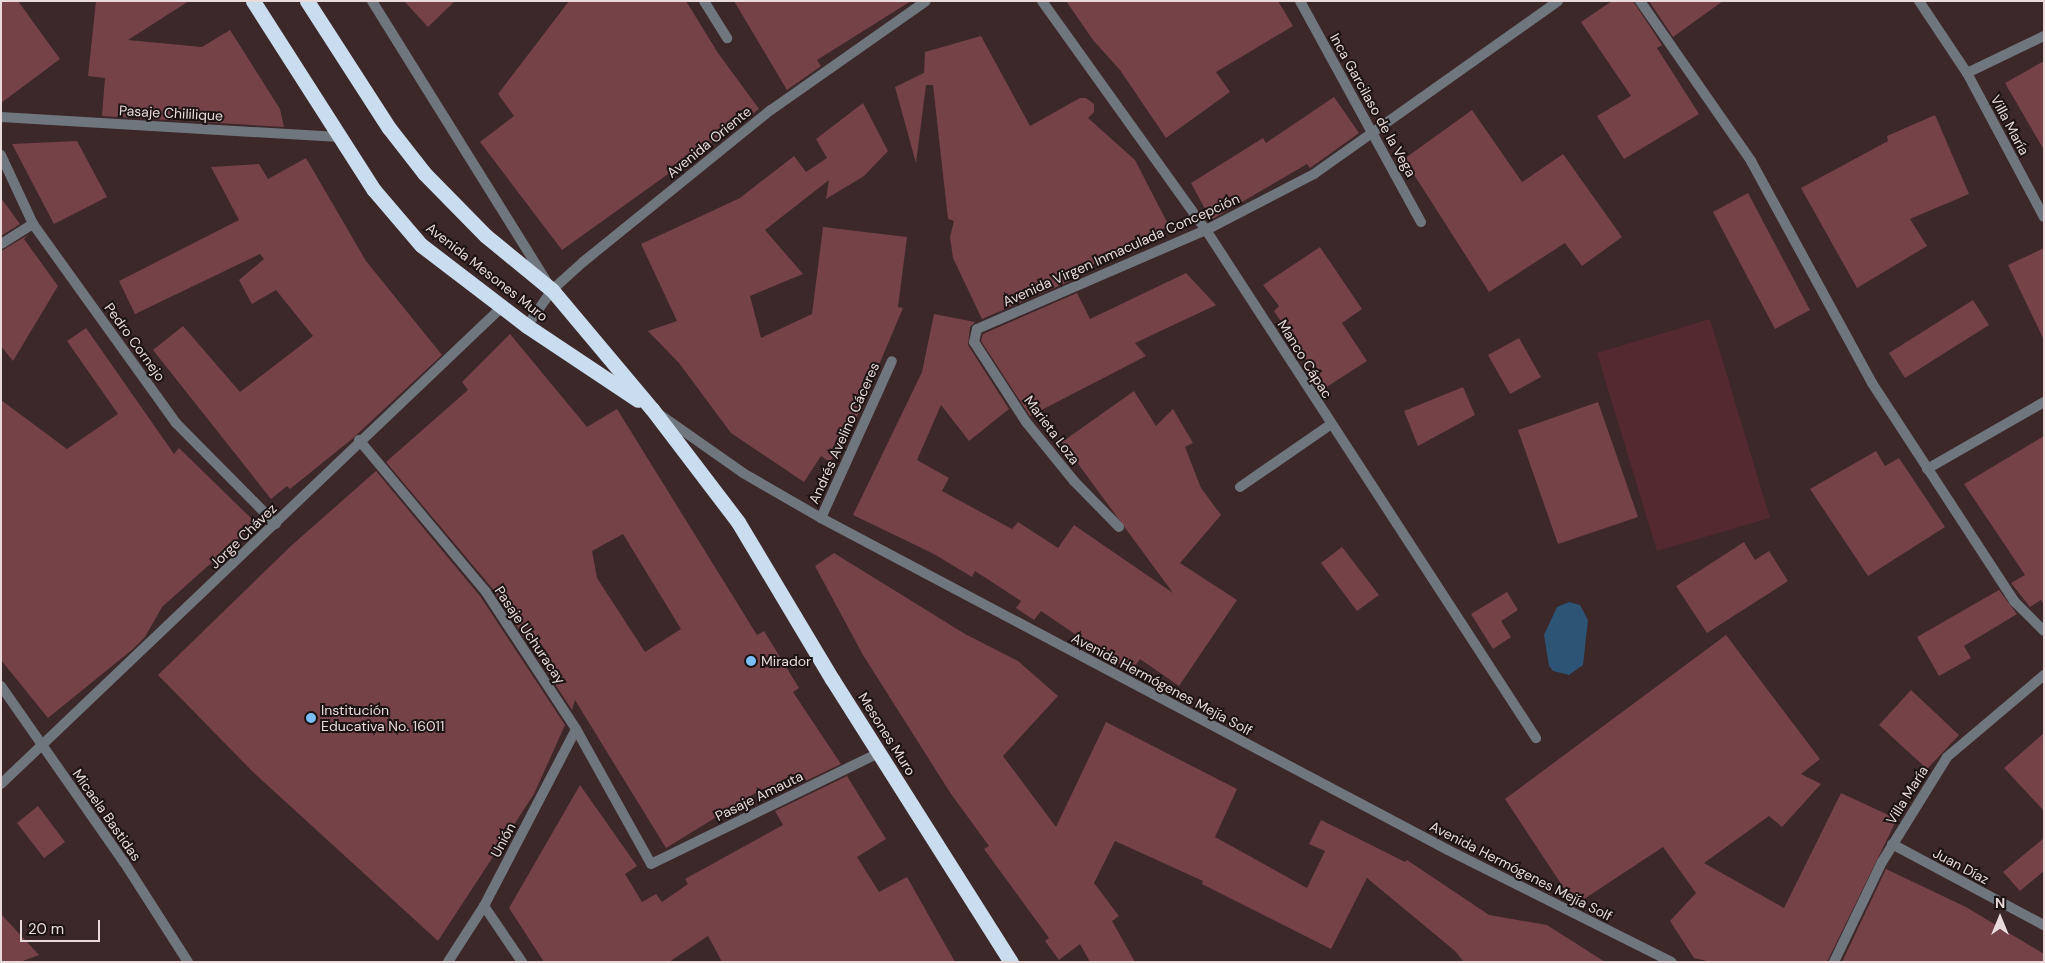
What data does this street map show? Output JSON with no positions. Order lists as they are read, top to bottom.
{
  "streets": {
    "highway": ["Avenida Mesones Muro", "Mesones Muro"],
    "street": [
      "Inca Garcilaso de la Vega",
      "Pasaje Chililique",
      "Villa María",
      "Avenida Oriente",
      "Avenida Virgen Inmaculada Concepción",
      "Pedro Cornejo",
      "Manco Cápac",
      "Marieta Loza",
      "Andrés Avelino Cáceres",
      "Jorge Chávez",
      "Pasaje Uchuracay",
      "Avenida Hermógenes Mejía Solf",
      "Pasaje Amauta",
      "Micaela Bastidas",
      "Unión",
      "Juan Díaz"
    ]
  },
  "crossings": [
    ["Inca Garcilaso de la Vega", "Avenida Virgen Inmaculada Concepción"],
    ["Pasaje Chililique", "Avenida Mesones Muro"],
    ["Villa María", "Juan Díaz"],
    ["Avenida Oriente", "Avenida Mesones Muro"],
    ["Avenida Oriente", "Mesones Muro"],
    ["Avenida Virgen Inmaculada Concepción", "Manco Cápac"],
    ["Avenida Virgen Inmaculada Concepción", "Marieta Loza"],
    ["Avenida Mesones Muro", "Jorge Chávez"],
    ["Avenida Mesones Muro", "Avenida Hermógenes Mejía Solf"],
    ["Avenida Mesones Muro", "Mesones Muro"],
    ["Pedro Cornejo", "Jorge Chávez"],
    ["Andrés Avelino Cáceres", "Avenida Hermógenes Mejía Solf"],
    ["Jorge Chávez", "Pasaje Uchuracay"],
    ["Jorge Chávez", "Micaela Bastidas"],
    ["Pasaje Uchuracay", "Pasaje Amauta"],
    ["Pasaje Uchuracay", "Unión"],
    ["Avenida Hermógenes Mejía Solf", "Mesones Muro"],
    ["Mesones Muro", "Pasaje Amauta"]
  ],
  "places": ["Mirador", "Institución Educativa No. 16011"],
  "scale_bar": "20 m",
  "north": "top"
}
